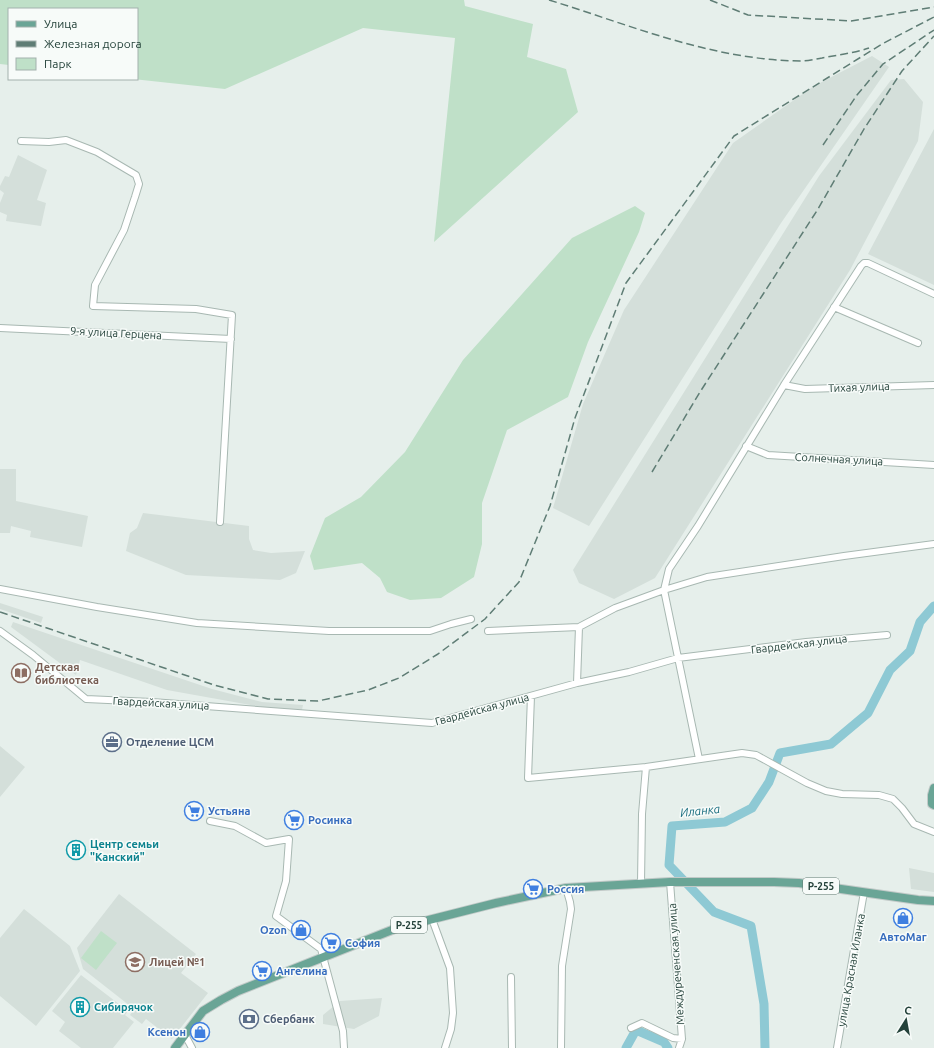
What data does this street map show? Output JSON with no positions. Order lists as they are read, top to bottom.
{
  "streets": {
    "main road": ["Р-255"],
    "street": [
      "9-я улица Герцена",
      "Тихая улица",
      "Солнечная улица",
      "Гвардейская улица",
      "Междуреченская улица",
      "улица Красная Иланка"
    ]
  },
  "crossings": [
    ["Р-255", "Междуреченская улица"],
    ["Р-255", "улица Красная Иланка"]
  ],
  "water": ["Иланка"],
  "places": {
    "library": ["Детская библиотека"],
    "office": ["Отделение ЦСМ"],
    "supermarket": [
      "Устьяна",
      "Росинка",
      "Россия",
      "София",
      "Ангелина"
    ],
    "building": ["Центр семьи \"Канский\"", "Сибирячок"],
    "shop": ["АвтоМаг", "Ozon", "Ксенон"],
    "school or university": ["Лицей №1"],
    "bank": ["Сбербанк"]
  },
  "legend": ["Улица", "Железная дорога", "Парк"],
  "north": "top"
}
